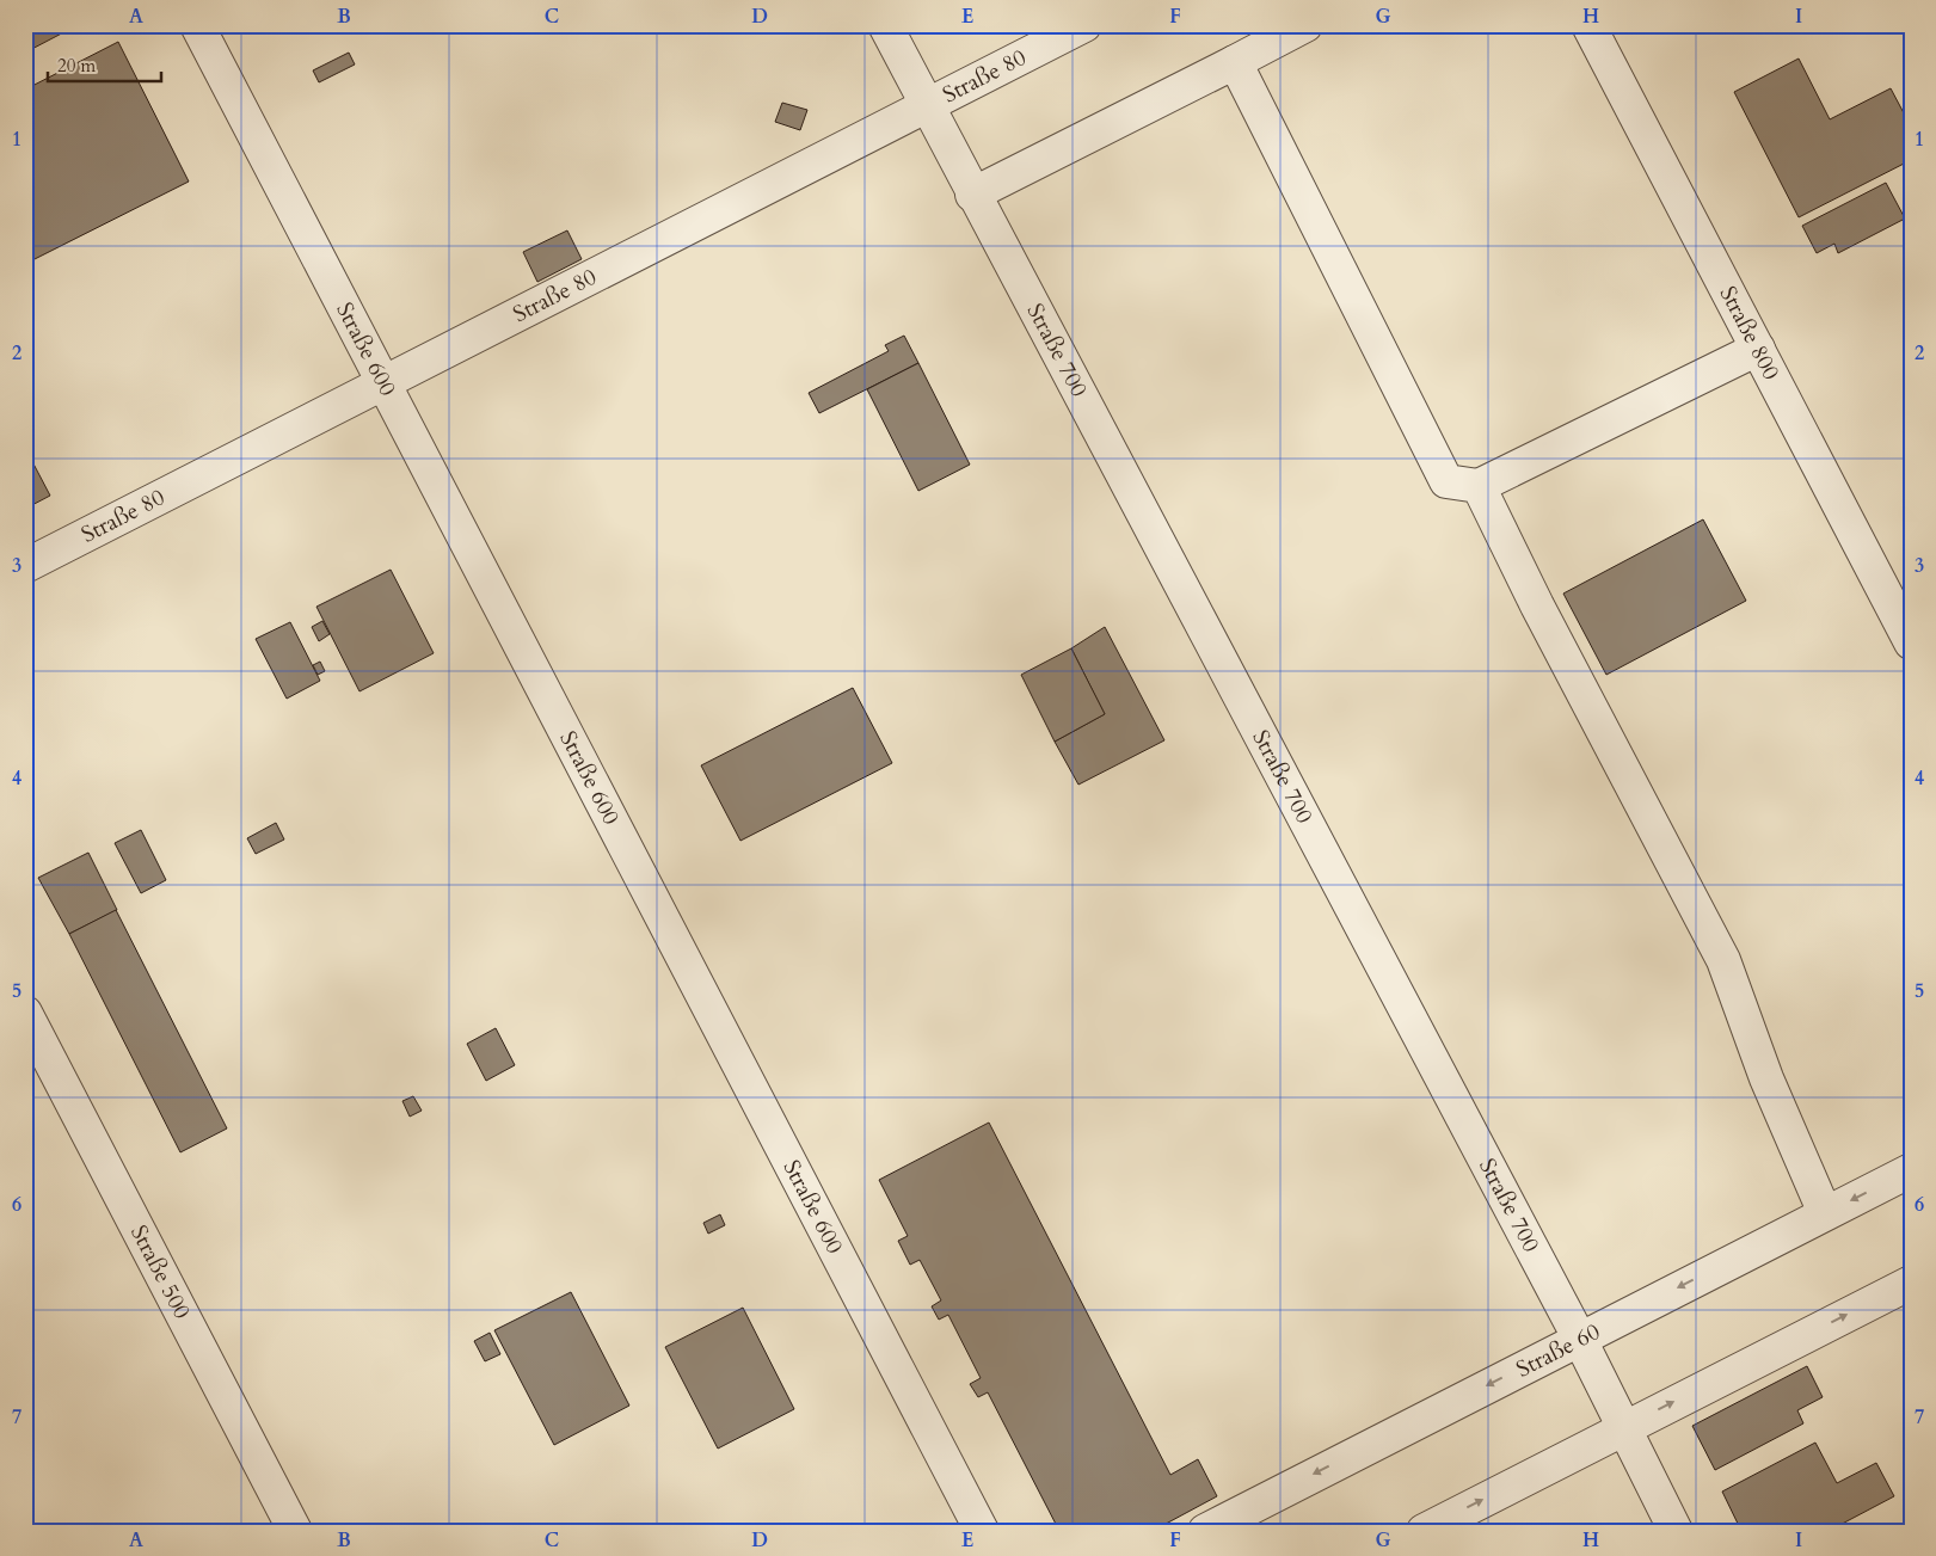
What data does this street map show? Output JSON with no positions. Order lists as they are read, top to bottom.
{
  "streets": {
    "street": [
      "Straße 80",
      "Straße 800",
      "Straße 600",
      "Straße 700",
      "Straße 500",
      "Straße 60"
    ]
  },
  "crossings": [
    ["Straße 80", "Straße 600"],
    ["Straße 80", "Straße 700"],
    ["Straße 700", "Straße 60"]
  ],
  "scale_bar": "20 m",
  "grid": {
    "columns": [
      "A",
      "B",
      "C",
      "D",
      "E",
      "F",
      "G",
      "H",
      "I"
    ],
    "rows": [
      "1",
      "2",
      "3",
      "4",
      "5",
      "6",
      "7"
    ]
  }
}
